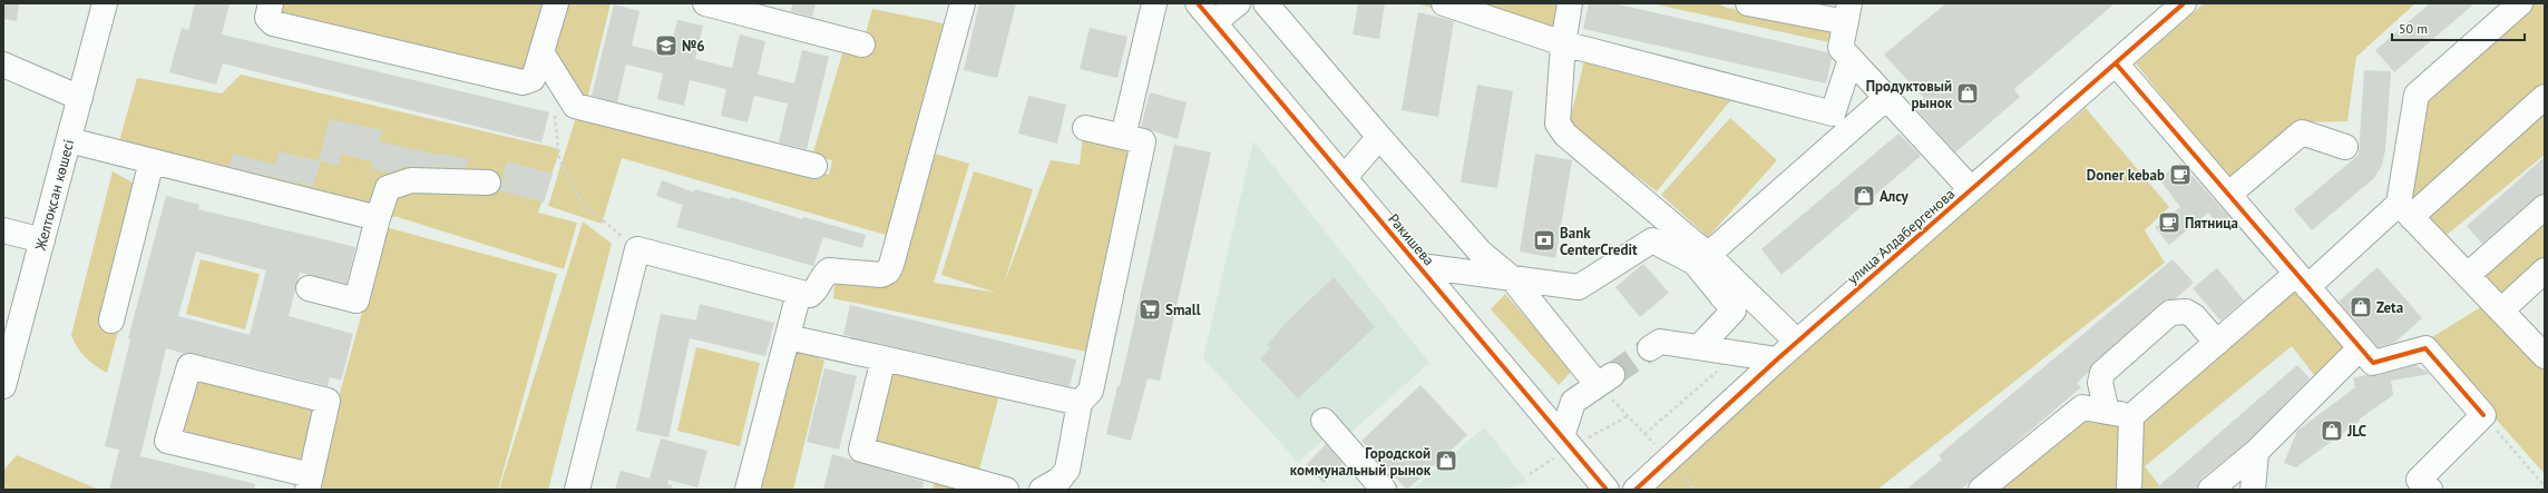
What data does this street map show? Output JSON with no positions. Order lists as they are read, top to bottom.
{
  "streets": {
    "street": ["Желтоқсан көшесі", "улица Алдабергенова", "Ракишева"]
  },
  "places": {
    "school or university": ["№6"],
    "shop": [
      "Продуктовый рынок",
      "Алсу",
      "Zeta",
      "JLC",
      "Городской коммунальный рынок"
    ],
    "cafe": ["Doner kebab", "Пятница"],
    "bank": ["Bank CenterCredit"],
    "supermarket": ["Small"]
  },
  "scale_bar": "50 m"
}
